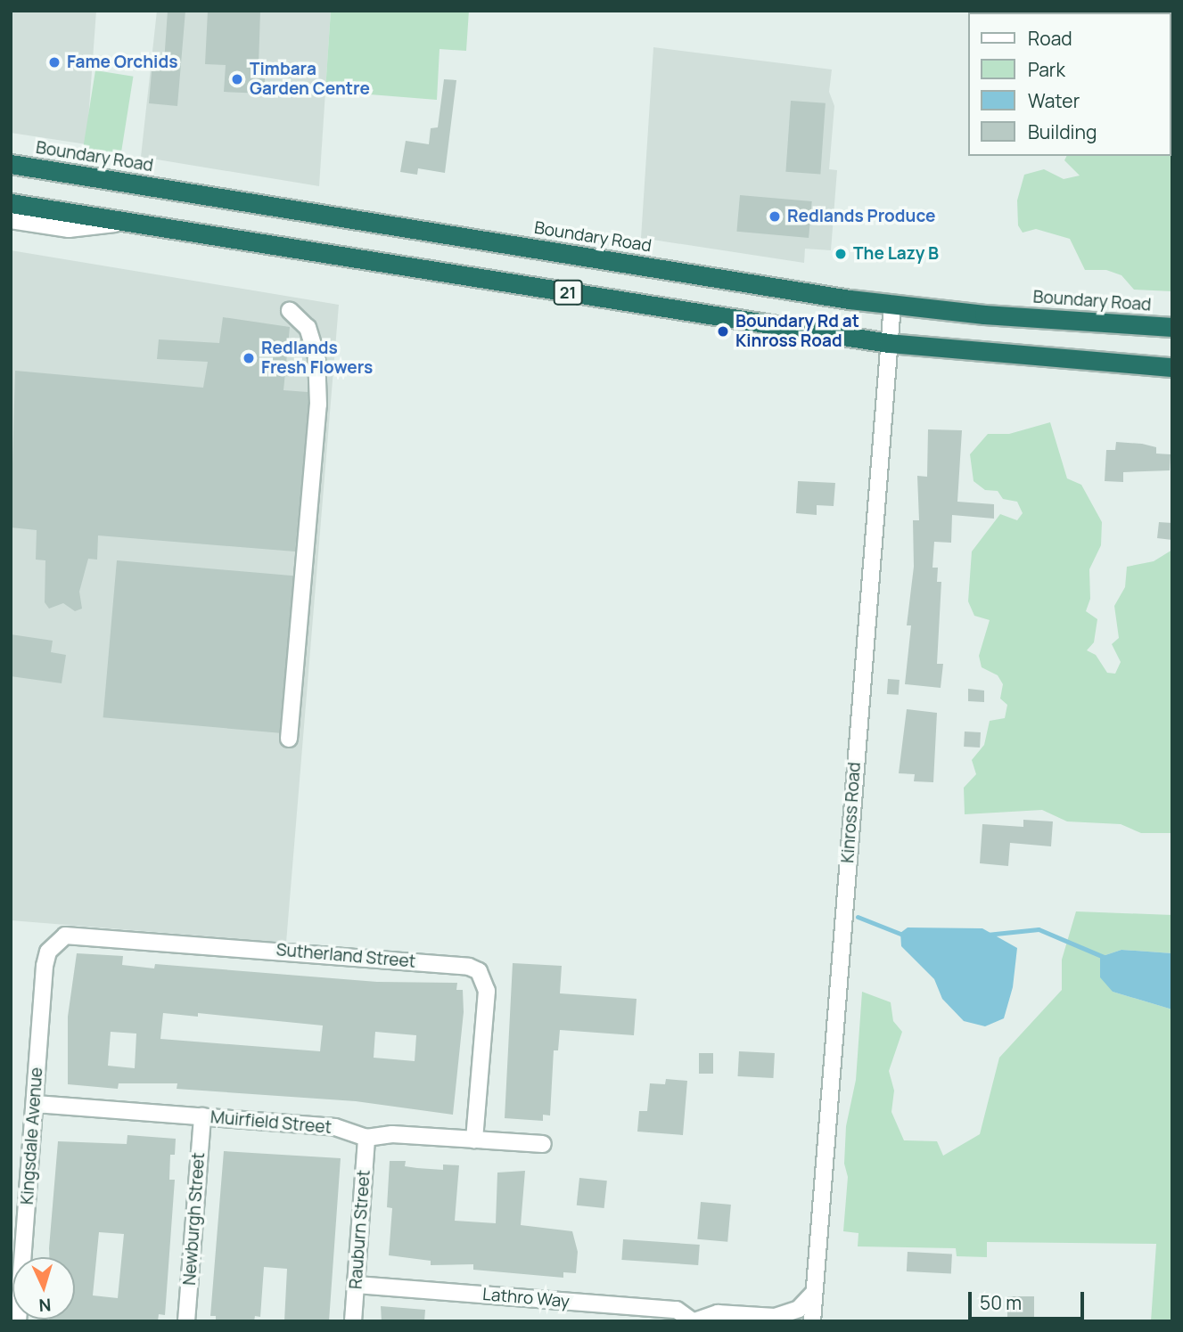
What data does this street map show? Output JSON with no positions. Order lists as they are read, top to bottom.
{
  "streets": {
    "highway": ["Boundary Road", "21"],
    "street": [
      "Kinross Road",
      "Sutherland Street",
      "Muirfield Street",
      "Kingsdale Avenue",
      "Newburgh Street",
      "Rauburn Street",
      "Lathro Way"
    ]
  },
  "crossings": [
    ["Boundary Road", "Kinross Road"],
    ["21", "Kinross Road"],
    ["Kinross Road", "Lathro Way"],
    ["Sutherland Street", "Muirfield Street"],
    ["Sutherland Street", "Kingsdale Avenue"],
    ["Muirfield Street", "Kingsdale Avenue"],
    ["Muirfield Street", "Newburgh Street"],
    ["Muirfield Street", "Rauburn Street"],
    ["Rauburn Street", "Lathro Way"]
  ],
  "places": [
    "Fame Orchids",
    "Timbara Garden Centre",
    "Redlands Produce",
    "The Lazy B",
    "Boundary Rd at Kinross Road",
    "Redlands Fresh Flowers"
  ],
  "legend": [
    "Road",
    "Park",
    "Water",
    "Building"
  ],
  "scale_bar": "50 m",
  "north": "bottom"
}
